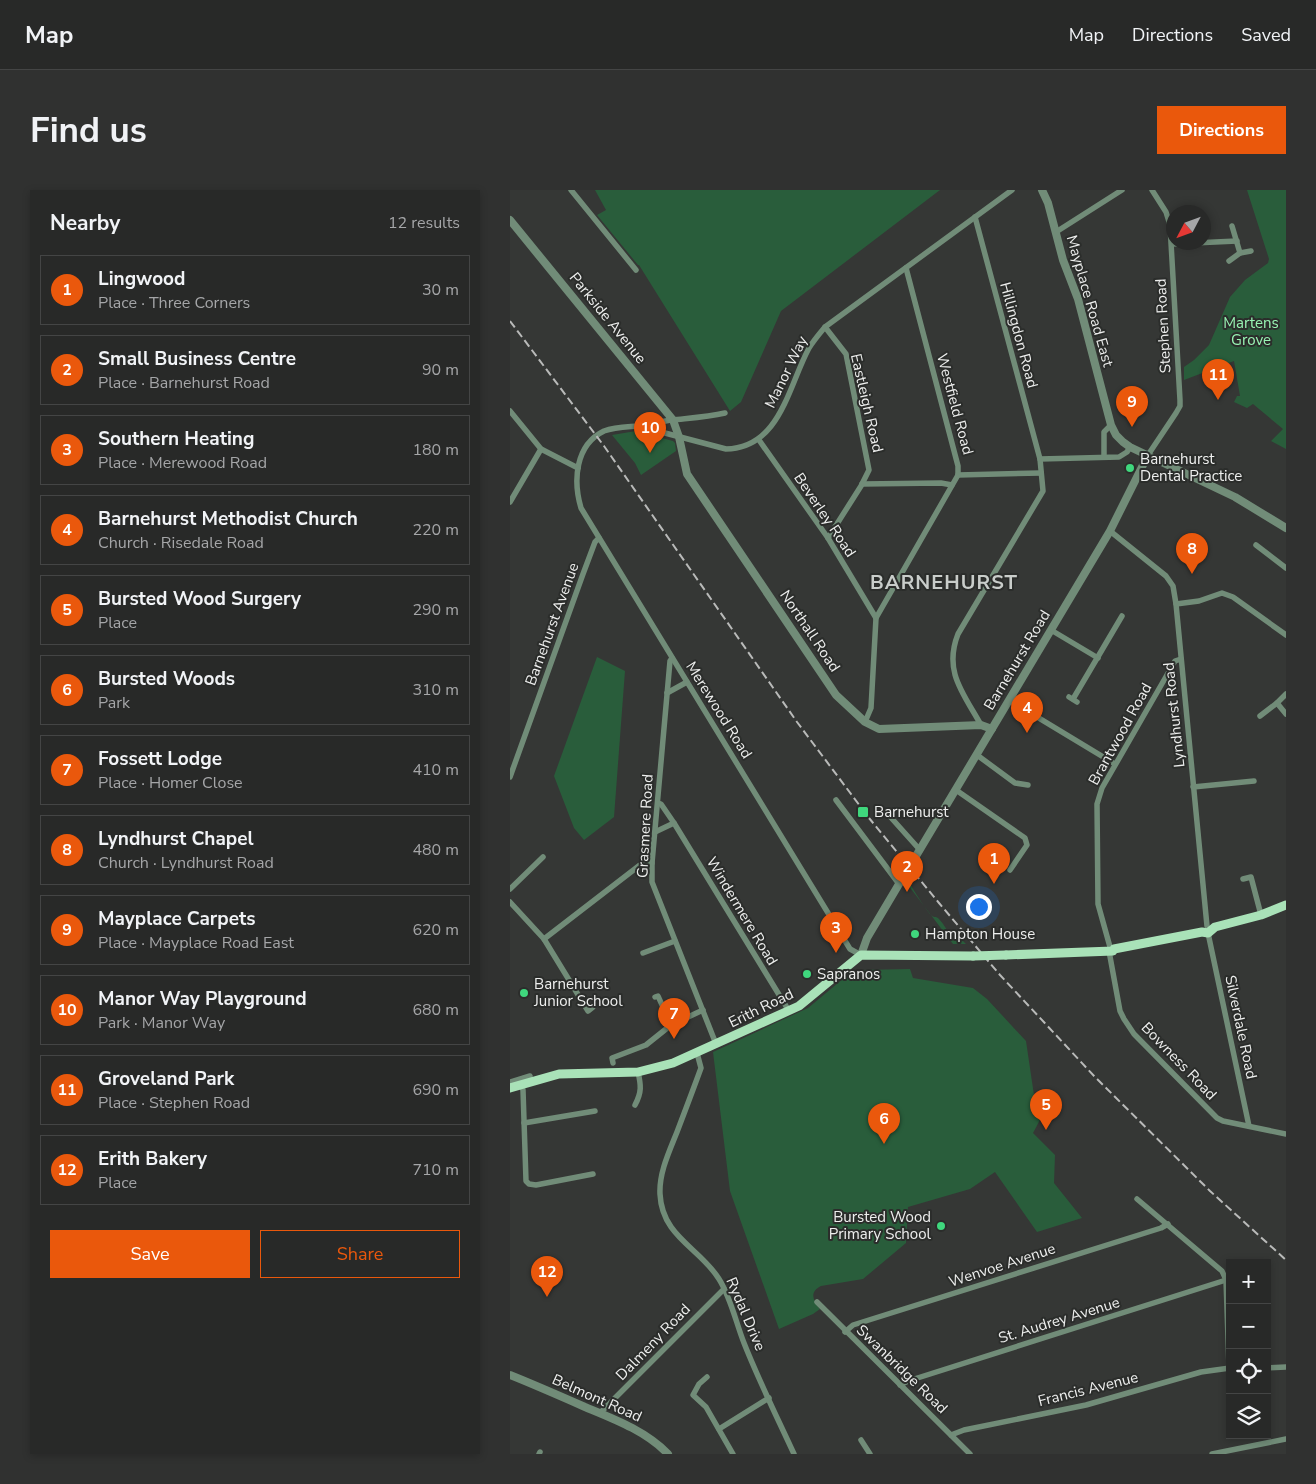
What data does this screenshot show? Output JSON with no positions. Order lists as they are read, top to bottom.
{
  "streets": {
    "main road": ["Erith Road"],
    "street": [
      "Mayplace Road East",
      "Parkside Avenue",
      "Stephen Road",
      "Hillingdon Road",
      "Manor Way",
      "Eastleigh Road",
      "Westfield Road",
      "Beverley Road",
      "Barnehurst Avenue",
      "Northall Road",
      "Barnehurst Road",
      "Merewood Road",
      "Lyndhurst Road",
      "Brantwood Road",
      "Grasmere Road",
      "Windermere Road",
      "Silverdale Road",
      "Bowness Road",
      "Wenvoe Avenue",
      "Rydal Drive",
      "St. Audrey Avenue",
      "Dalmeny Road",
      "Swanbridge Road",
      "Francis Avenue",
      "Belmont Road"
    ]
  },
  "crossings": [
    ["Mayplace Road East", "Stephen Road"],
    ["Mayplace Road East", "Barnehurst Road"],
    ["Parkside Avenue", "Manor Way"],
    ["Parkside Avenue", "Northall Road"],
    ["Stephen Road", "Barnehurst Road"],
    ["Hillingdon Road", "Manor Way"],
    ["Manor Way", "Eastleigh Road"],
    ["Manor Way", "Westfield Road"],
    ["Manor Way", "Beverley Road"],
    ["Manor Way", "Northall Road"],
    ["Eastleigh Road", "Beverley Road"],
    ["Westfield Road", "Beverley Road"],
    ["Barnehurst Avenue", "Merewood Road"],
    ["Northall Road", "Barnehurst Road"],
    ["Barnehurst Road", "Merewood Road"],
    ["Barnehurst Road", "Lyndhurst Road"],
    ["Barnehurst Road", "Erith Road"],
    ["Merewood Road", "Grasmere Road"],
    ["Merewood Road", "Erith Road"],
    ["Lyndhurst Road", "Brantwood Road"],
    ["Lyndhurst Road", "Silverdale Road"],
    ["Brantwood Road", "Bowness Road"],
    ["Grasmere Road", "Windermere Road"],
    ["Grasmere Road", "Erith Road"],
    ["Windermere Road", "Erith Road"],
    ["Erith Road", "Rydal Drive"],
    ["Silverdale Road", "Bowness Road"],
    ["Wenvoe Avenue", "Swanbridge Road"],
    ["Rydal Drive", "Dalmeny Road"],
    ["St. Audrey Avenue", "Swanbridge Road"],
    ["Dalmeny Road", "Belmont Road"],
    ["Swanbridge Road", "Francis Avenue"]
  ],
  "districts": ["BARNEHURST"],
  "parks": ["Martens Grove"],
  "places": {
    "other": [
      "Barnehurst Dental Practice",
      "Hampton House",
      "Sapranos",
      "Barnehurst Junior School",
      "Bursted Wood Primary School"
    ],
    "transit": ["Barnehurst"]
  },
  "north": "bottom left",
  "page": {
    "header": "Map",
    "nav": ["Map", "Directions", "Saved"],
    "buttons": [
      "Directions",
      ["Save", "Share"]
    ],
    "title": "Find us",
    "heading": ["Nearby", "12 results"],
    "list": [
      {
        "mark": "1",
        "name": "Lingwood",
        "note": "Place · Three Corners",
        "value": "30 m"
      },
      {
        "mark": "2",
        "name": "Small Business Centre",
        "note": "Place · Barnehurst Road",
        "value": "90 m"
      },
      {
        "mark": "3",
        "name": "Southern Heating",
        "note": "Place · Merewood Road",
        "value": "180 m"
      },
      {
        "mark": "4",
        "name": "Barnehurst Methodist Church",
        "note": "Church · Risedale Road",
        "value": "220 m"
      },
      {
        "mark": "5",
        "name": "Bursted Wood Surgery",
        "note": "Place",
        "value": "290 m"
      },
      {
        "mark": "6",
        "name": "Bursted Woods",
        "note": "Park",
        "value": "310 m"
      },
      {
        "mark": "7",
        "name": "Fossett Lodge",
        "note": "Place · Homer Close",
        "value": "410 m"
      },
      {
        "mark": "8",
        "name": "Lyndhurst Chapel",
        "note": "Church · Lyndhurst Road",
        "value": "480 m"
      },
      {
        "mark": "9",
        "name": "Mayplace Carpets",
        "note": "Place · Mayplace Road East",
        "value": "620 m"
      },
      {
        "mark": "10",
        "name": "Manor Way Playground",
        "note": "Park · Manor Way",
        "value": "680 m"
      },
      {
        "mark": "11",
        "name": "Groveland Park",
        "note": "Place · Stephen Road",
        "value": "690 m"
      },
      {
        "mark": "12",
        "name": "Erith Bakery",
        "note": "Place",
        "value": "710 m"
      }
    ],
    "pins": [
      "11",
      "9",
      "10",
      "8",
      "4",
      "1",
      "2",
      "3",
      "7",
      "5",
      "6",
      "12"
    ],
    "map_buttons": ["+", "−"]
  }
}
